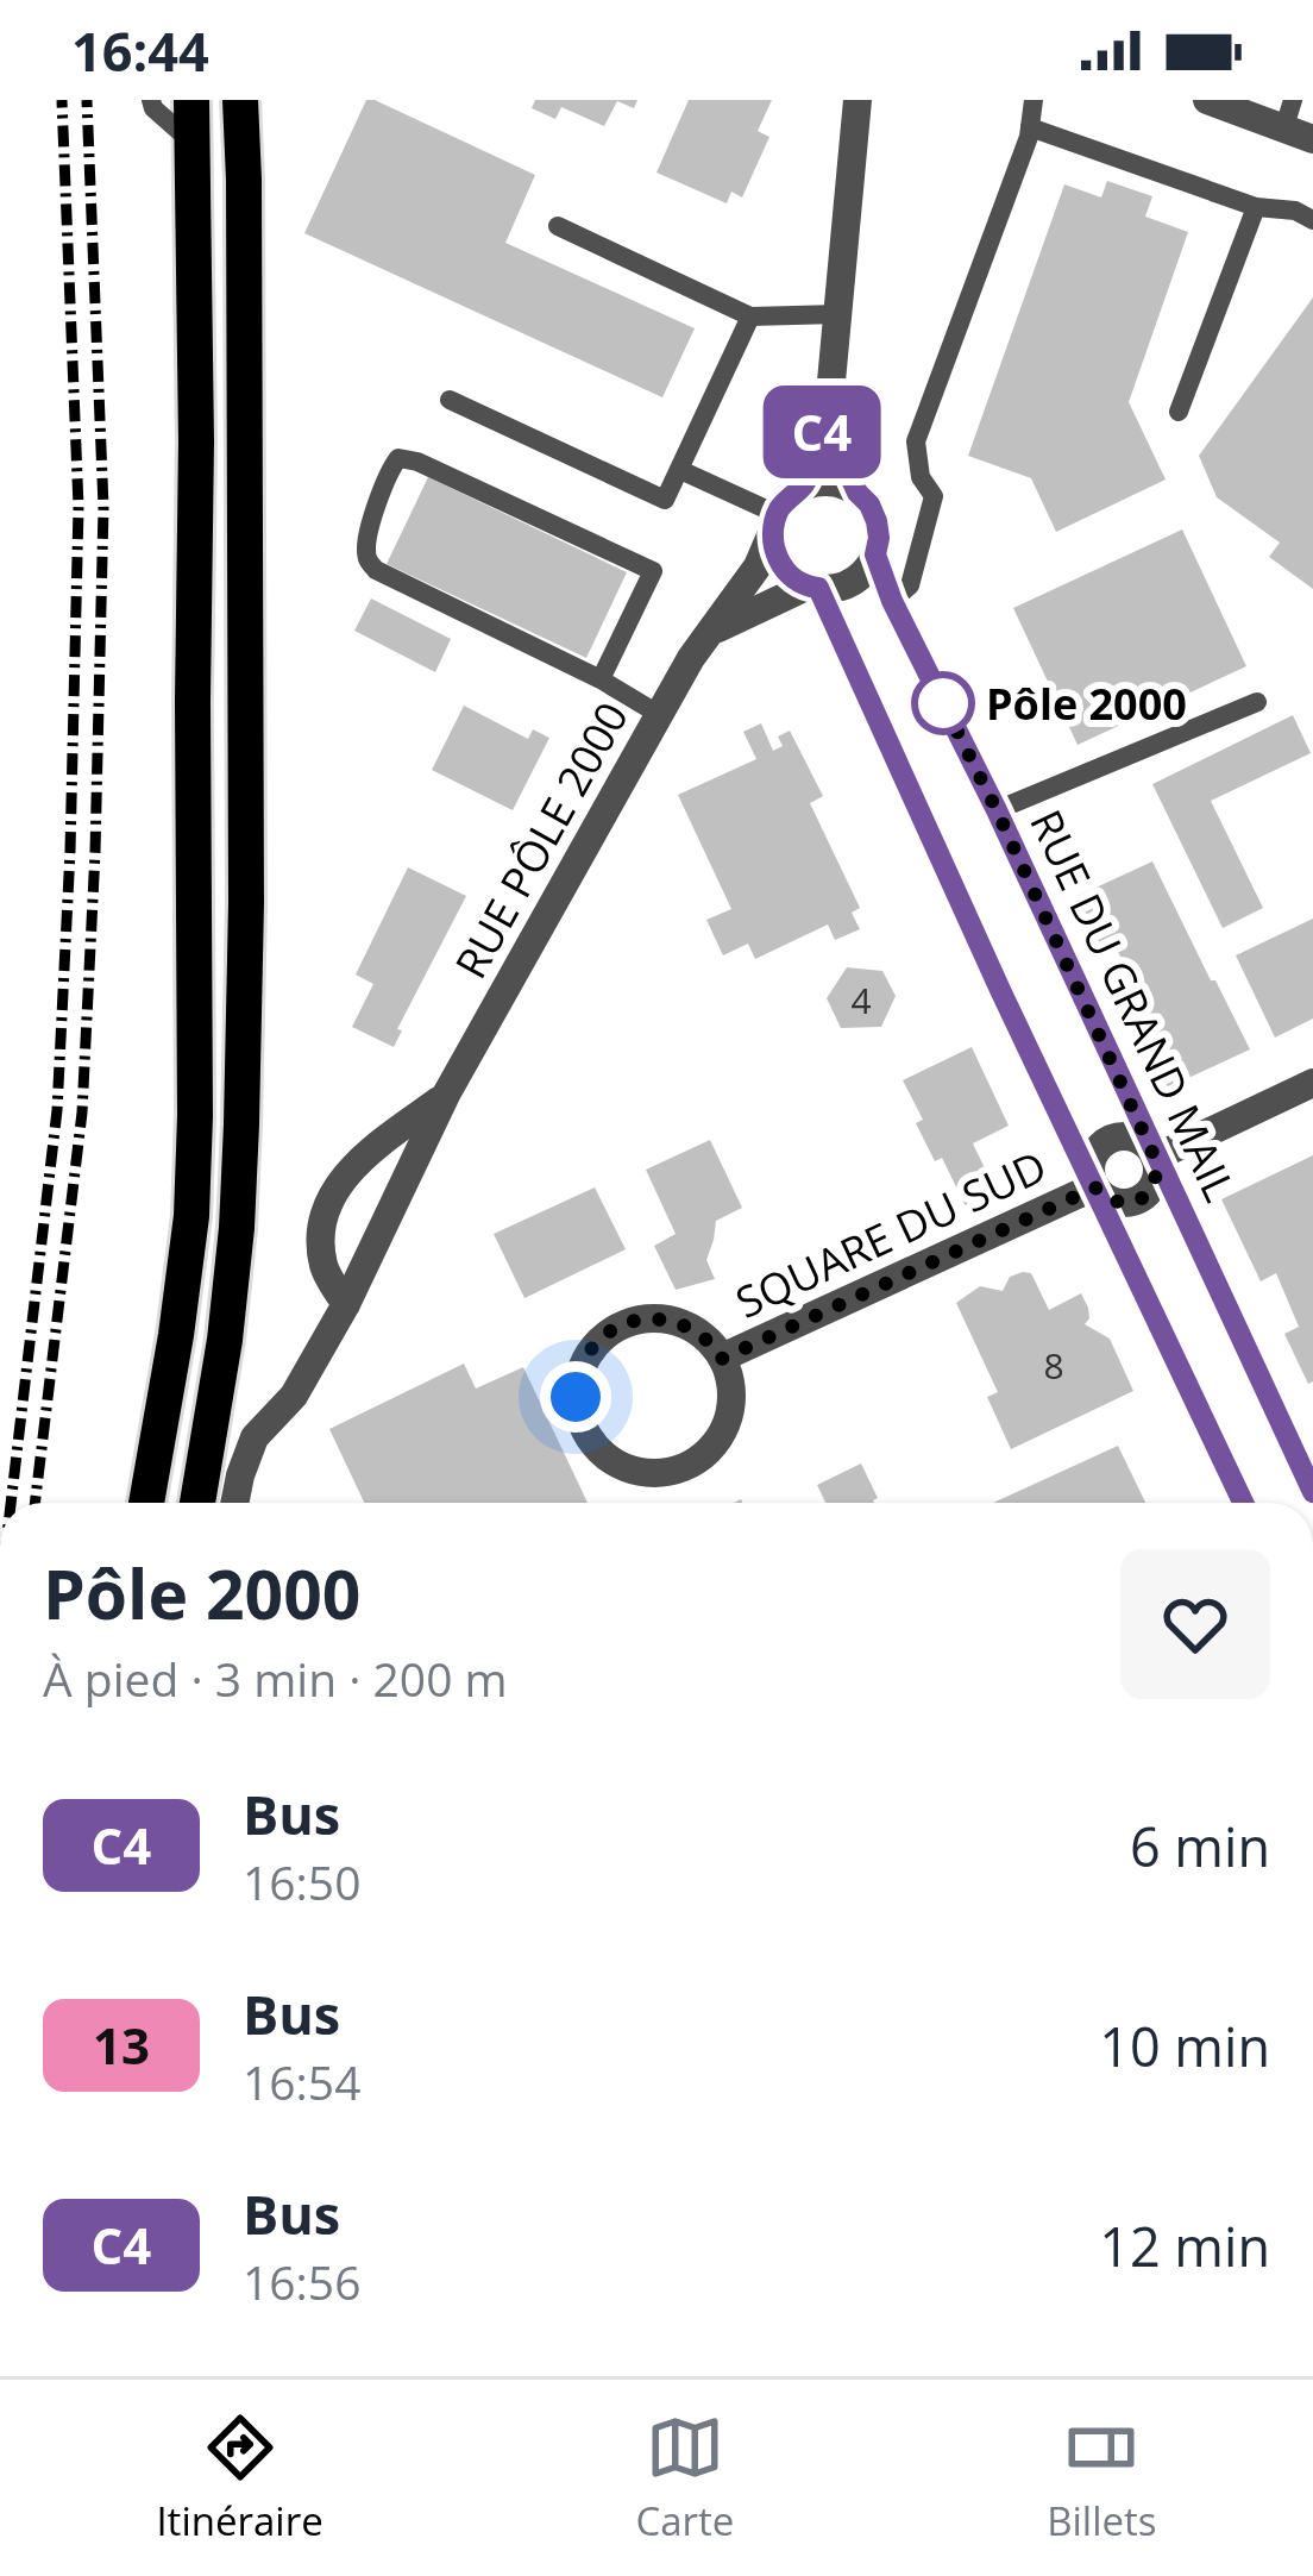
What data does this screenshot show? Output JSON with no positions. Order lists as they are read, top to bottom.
{
  "streets": {
    "street": ["RUE PÔLE 2000", "RUE DU GRAND MAIL", "SQUARE DU SUD"]
  },
  "crossings": [
    ["RUE PÔLE 2000", "RUE DU GRAND MAIL"],
    ["RUE DU GRAND MAIL", "SQUARE DU SUD"]
  ],
  "places": ["Pôle 2000"],
  "lines": ["bus line C4"],
  "house_numbers": ["4", "8"],
  "page": {
    "status": "16:44",
    "on_map": "C4",
    "heading": ["Pôle 2000", "À pied · 3 min · 200 m"],
    "list": [
      {
        "mark": "C4",
        "name": "Bus",
        "note": "16:50",
        "value": "6 min"
      },
      {
        "mark": "13",
        "name": "Bus",
        "note": "16:54",
        "value": "10 min"
      },
      {
        "mark": "C4",
        "name": "Bus",
        "note": "16:56",
        "value": "12 min"
      }
    ],
    "tabs": ["Itinéraire", "Carte", "Billets"]
  }
}
